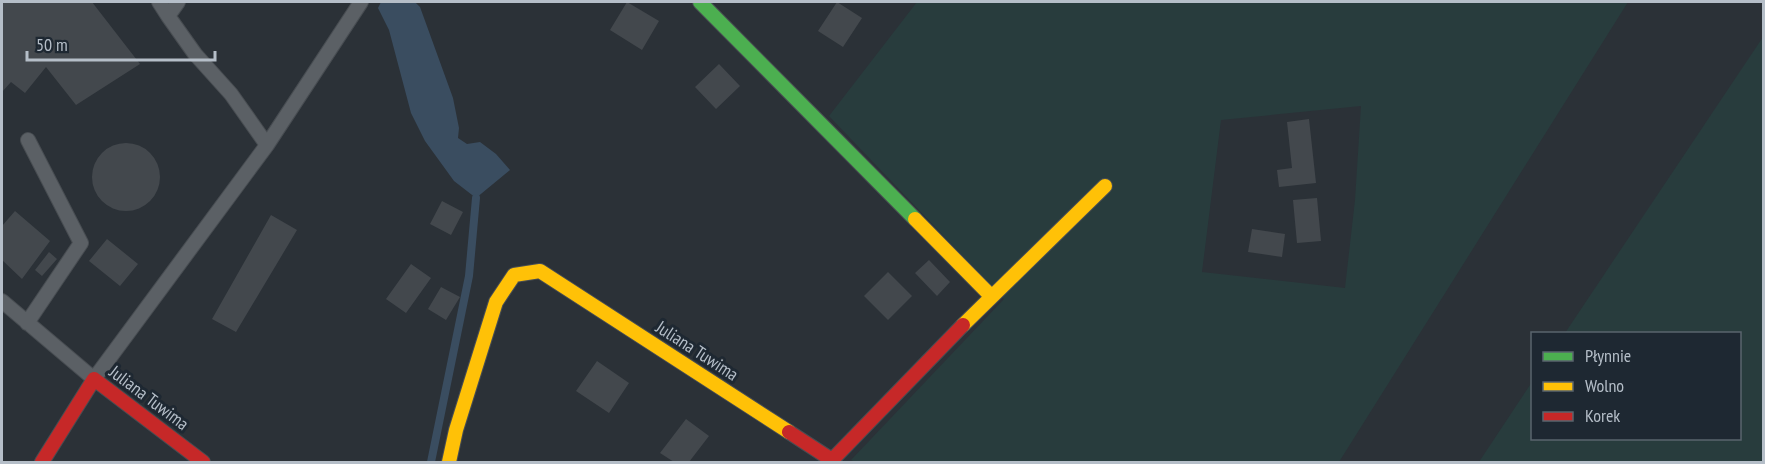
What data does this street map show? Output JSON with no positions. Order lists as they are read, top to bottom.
{
  "streets": {
    "street": ["Juliana Tuwima"]
  },
  "legend": ["Płynnie", "Wolno", "Korek"],
  "scale_bar": "50 m"
}
